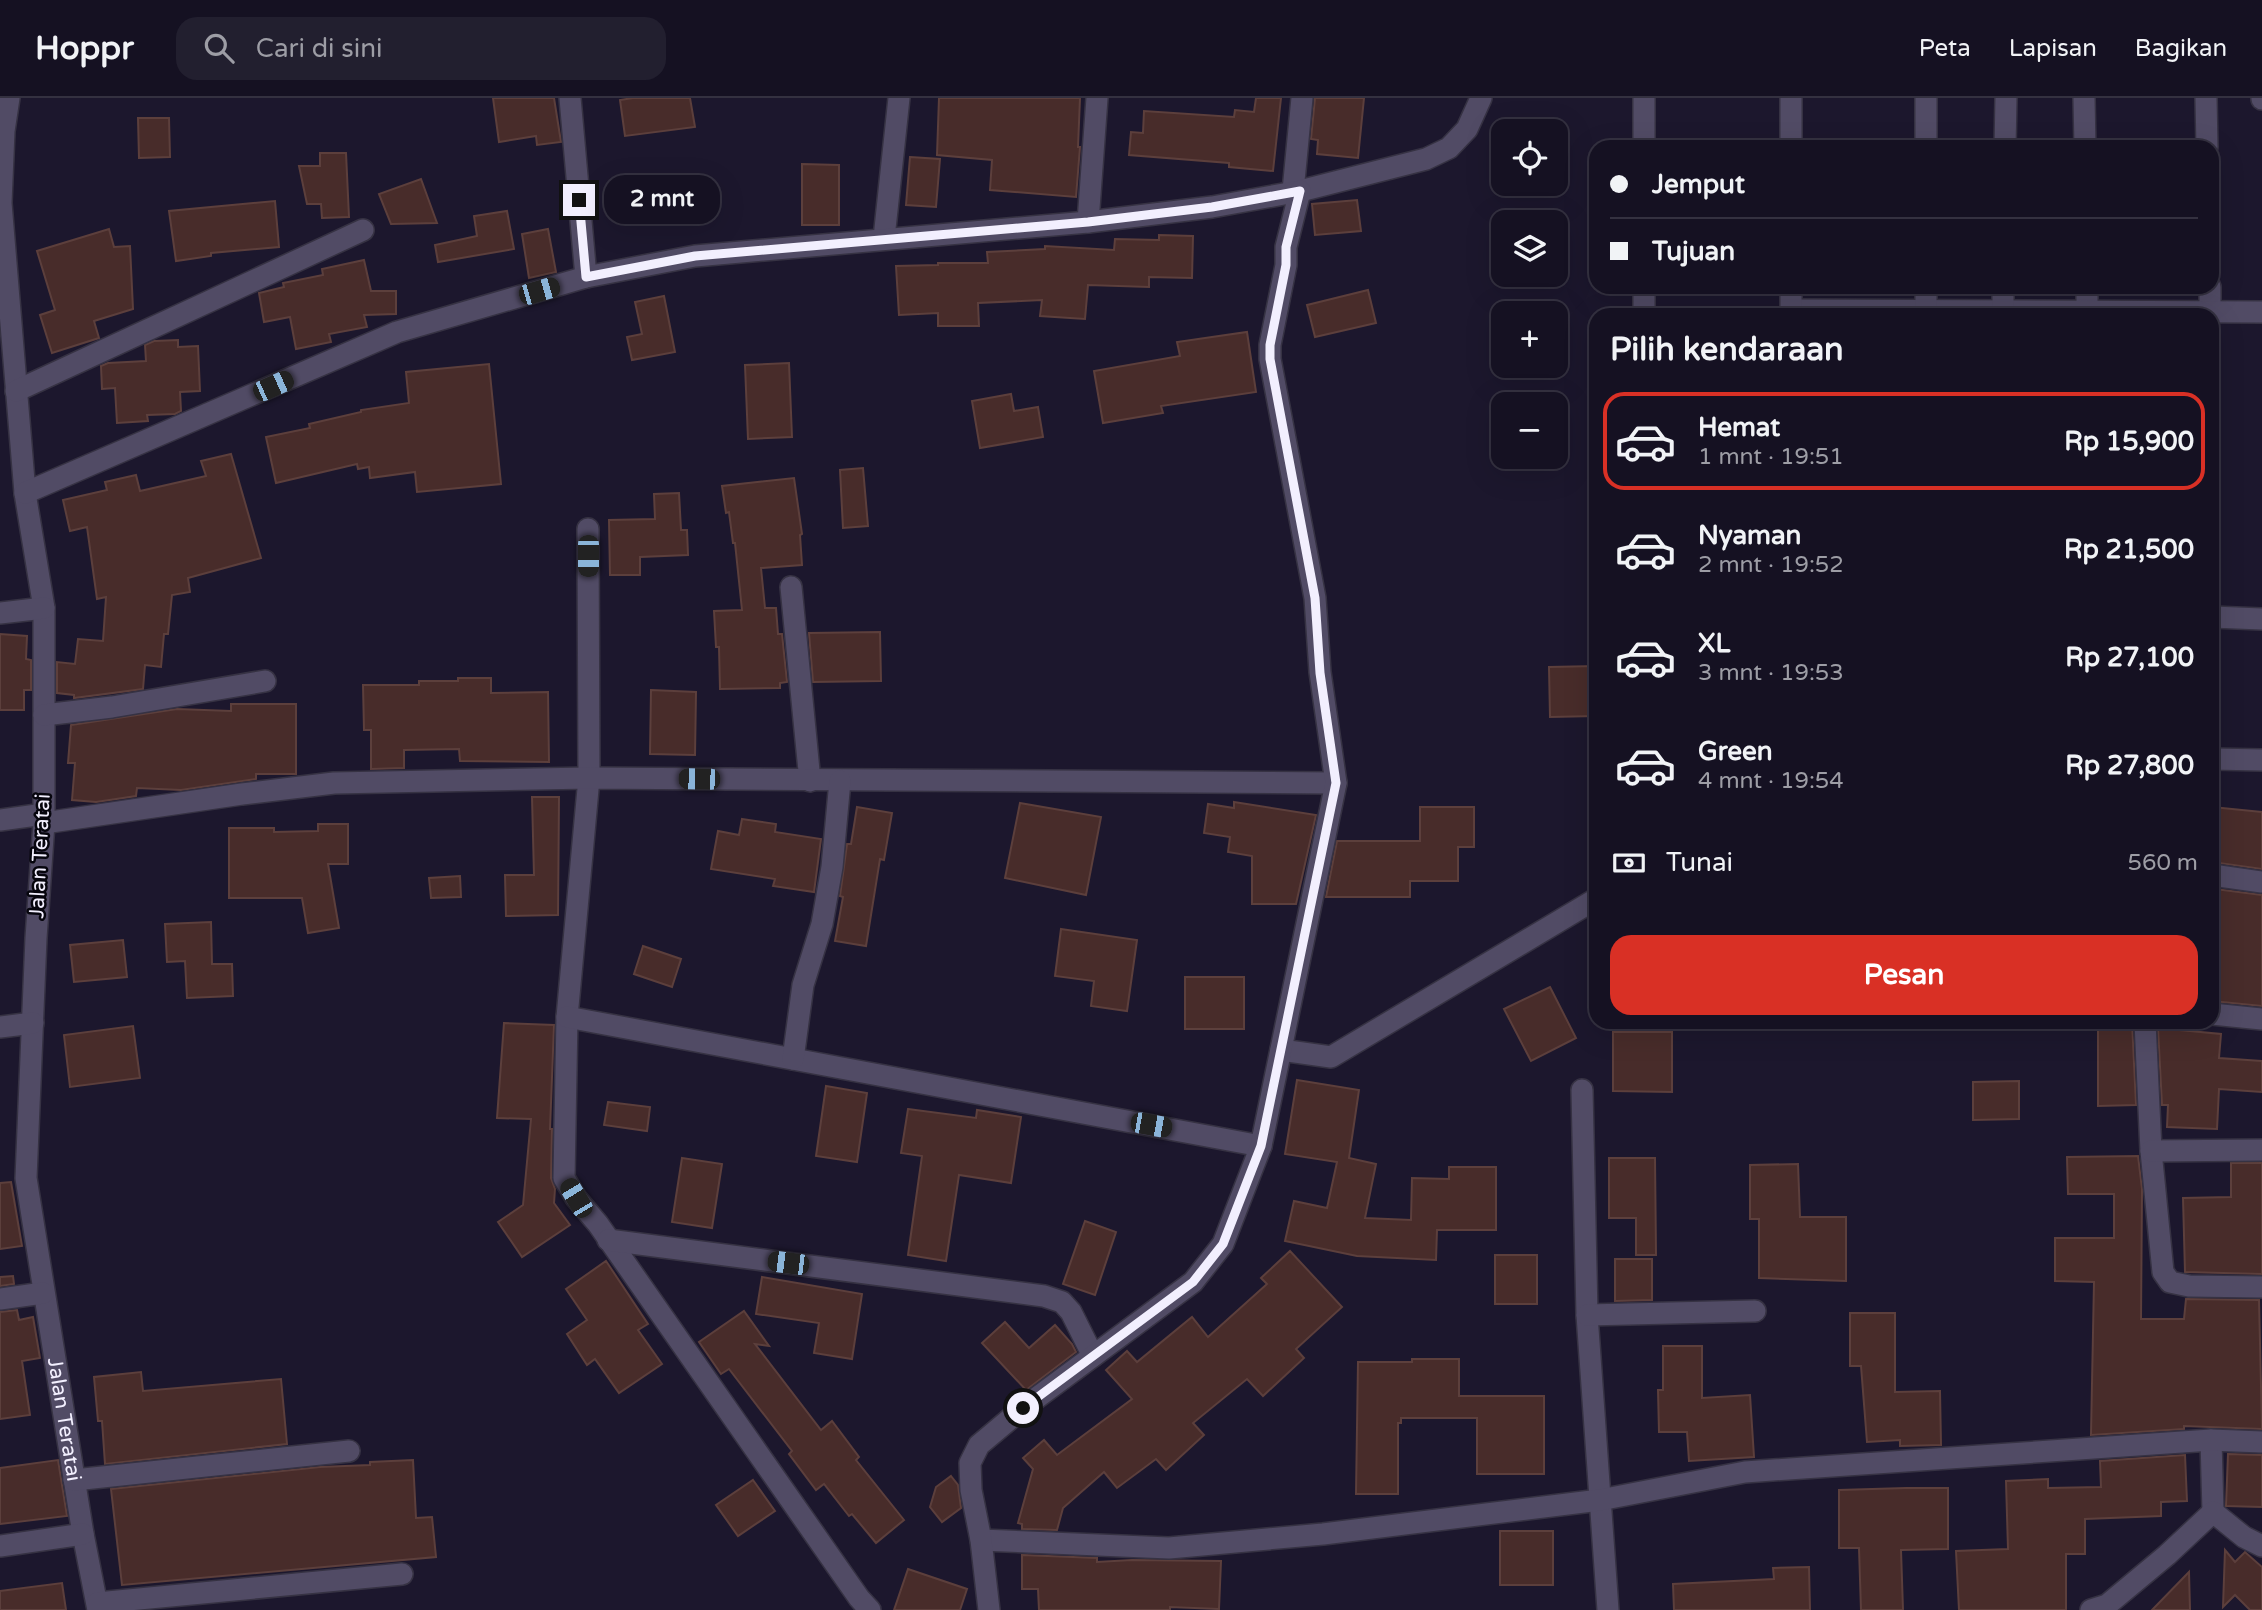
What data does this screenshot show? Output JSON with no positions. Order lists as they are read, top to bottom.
{
  "streets": {
    "street": ["Jalan Teratai"]
  },
  "page": {
    "header": "Hoppr",
    "search": "Cari di sini",
    "nav": ["Peta", "Lapisan", "Bagikan"],
    "map_buttons": ["+", "−"],
    "banner": ["Jemput", "Tujuan"],
    "bubble": "2 mnt",
    "heading": "Pilih kendaraan",
    "list": [
      {
        "name": "Hemat",
        "note": "1 mnt · 19:51",
        "value": "Rp 15,900"
      },
      {
        "name": "Nyaman",
        "note": "2 mnt · 19:52",
        "value": "Rp 21,500"
      },
      {
        "name": "XL",
        "note": "3 mnt · 19:53",
        "value": "Rp 27,100"
      },
      {
        "name": "Green",
        "note": "4 mnt · 19:54",
        "value": "Rp 27,800"
      }
    ],
    "pay": ["Tunai", "560 m"],
    "buttons": "Pesan"
  }
}
